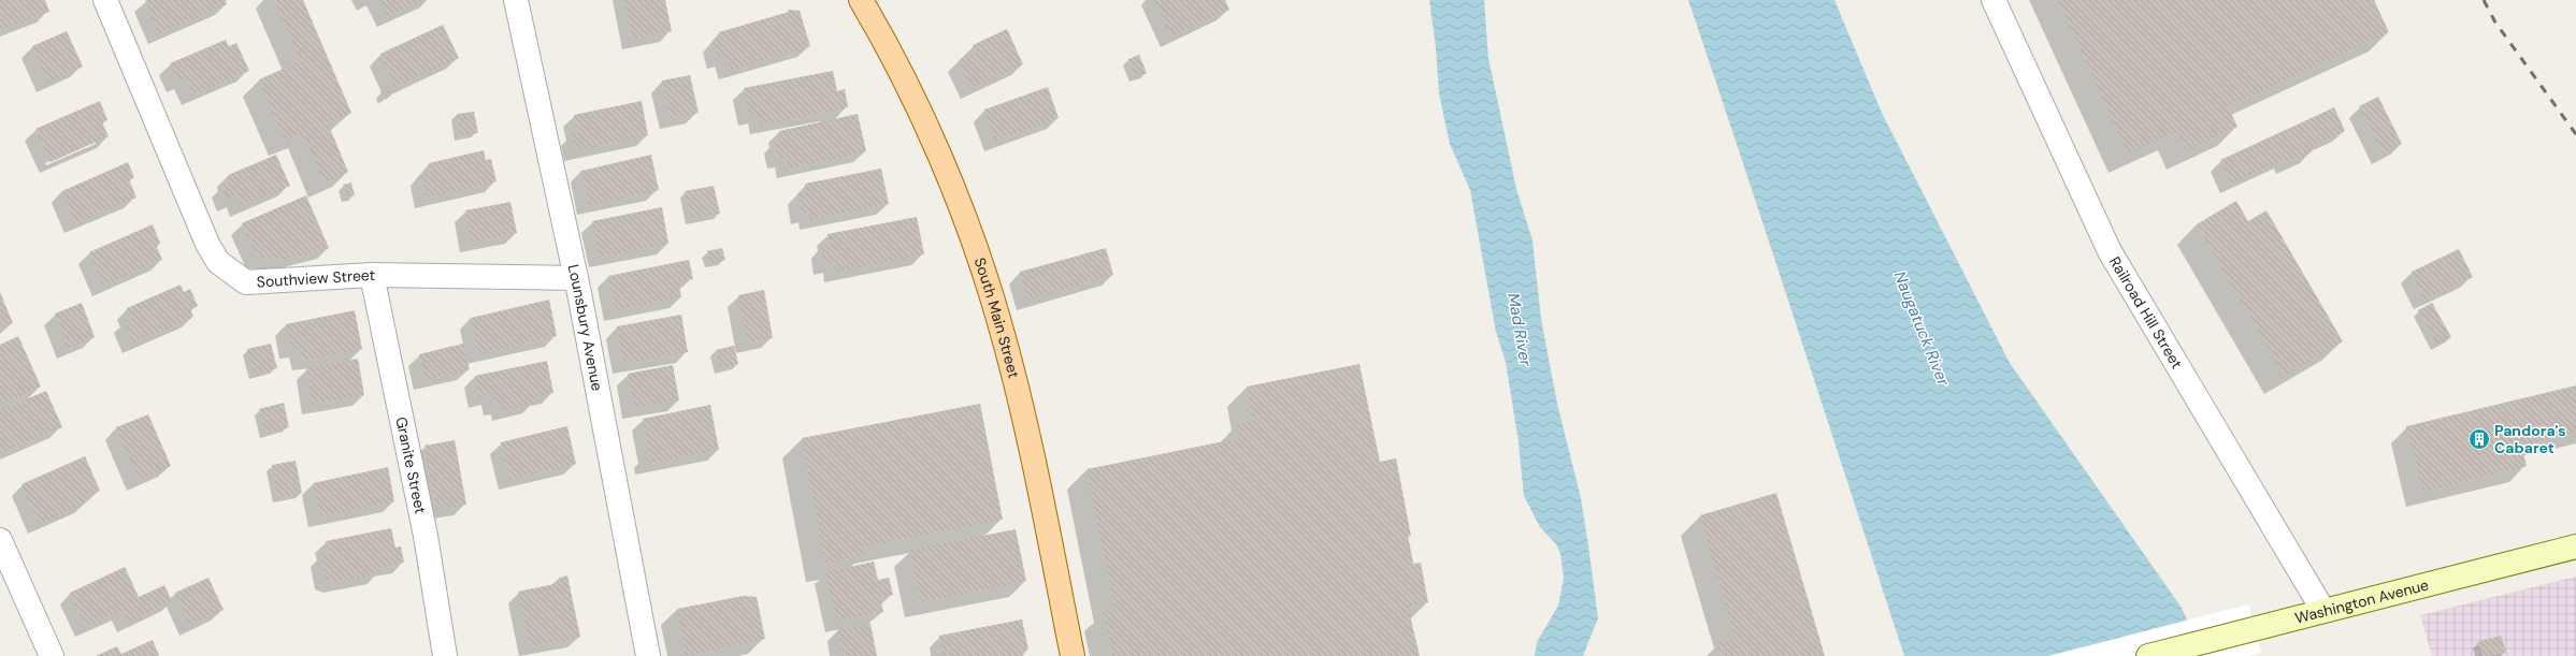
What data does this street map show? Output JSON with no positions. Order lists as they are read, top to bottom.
{
  "streets": {
    "main road": ["South Main Street", "Washington Avenue"],
    "street": [
      "Southview Street",
      "Railroad Hill Street",
      "Lounsbury Avenue",
      "Granite Street"
    ]
  },
  "crossings": [
    ["Southview Street", "Lounsbury Avenue"],
    ["Southview Street", "Granite Street"],
    ["Railroad Hill Street", "Washington Avenue"]
  ],
  "water": ["Naugatuck River", "Mad River"],
  "places": {
    "building": ["Pandora's Cabaret"]
  }
}
